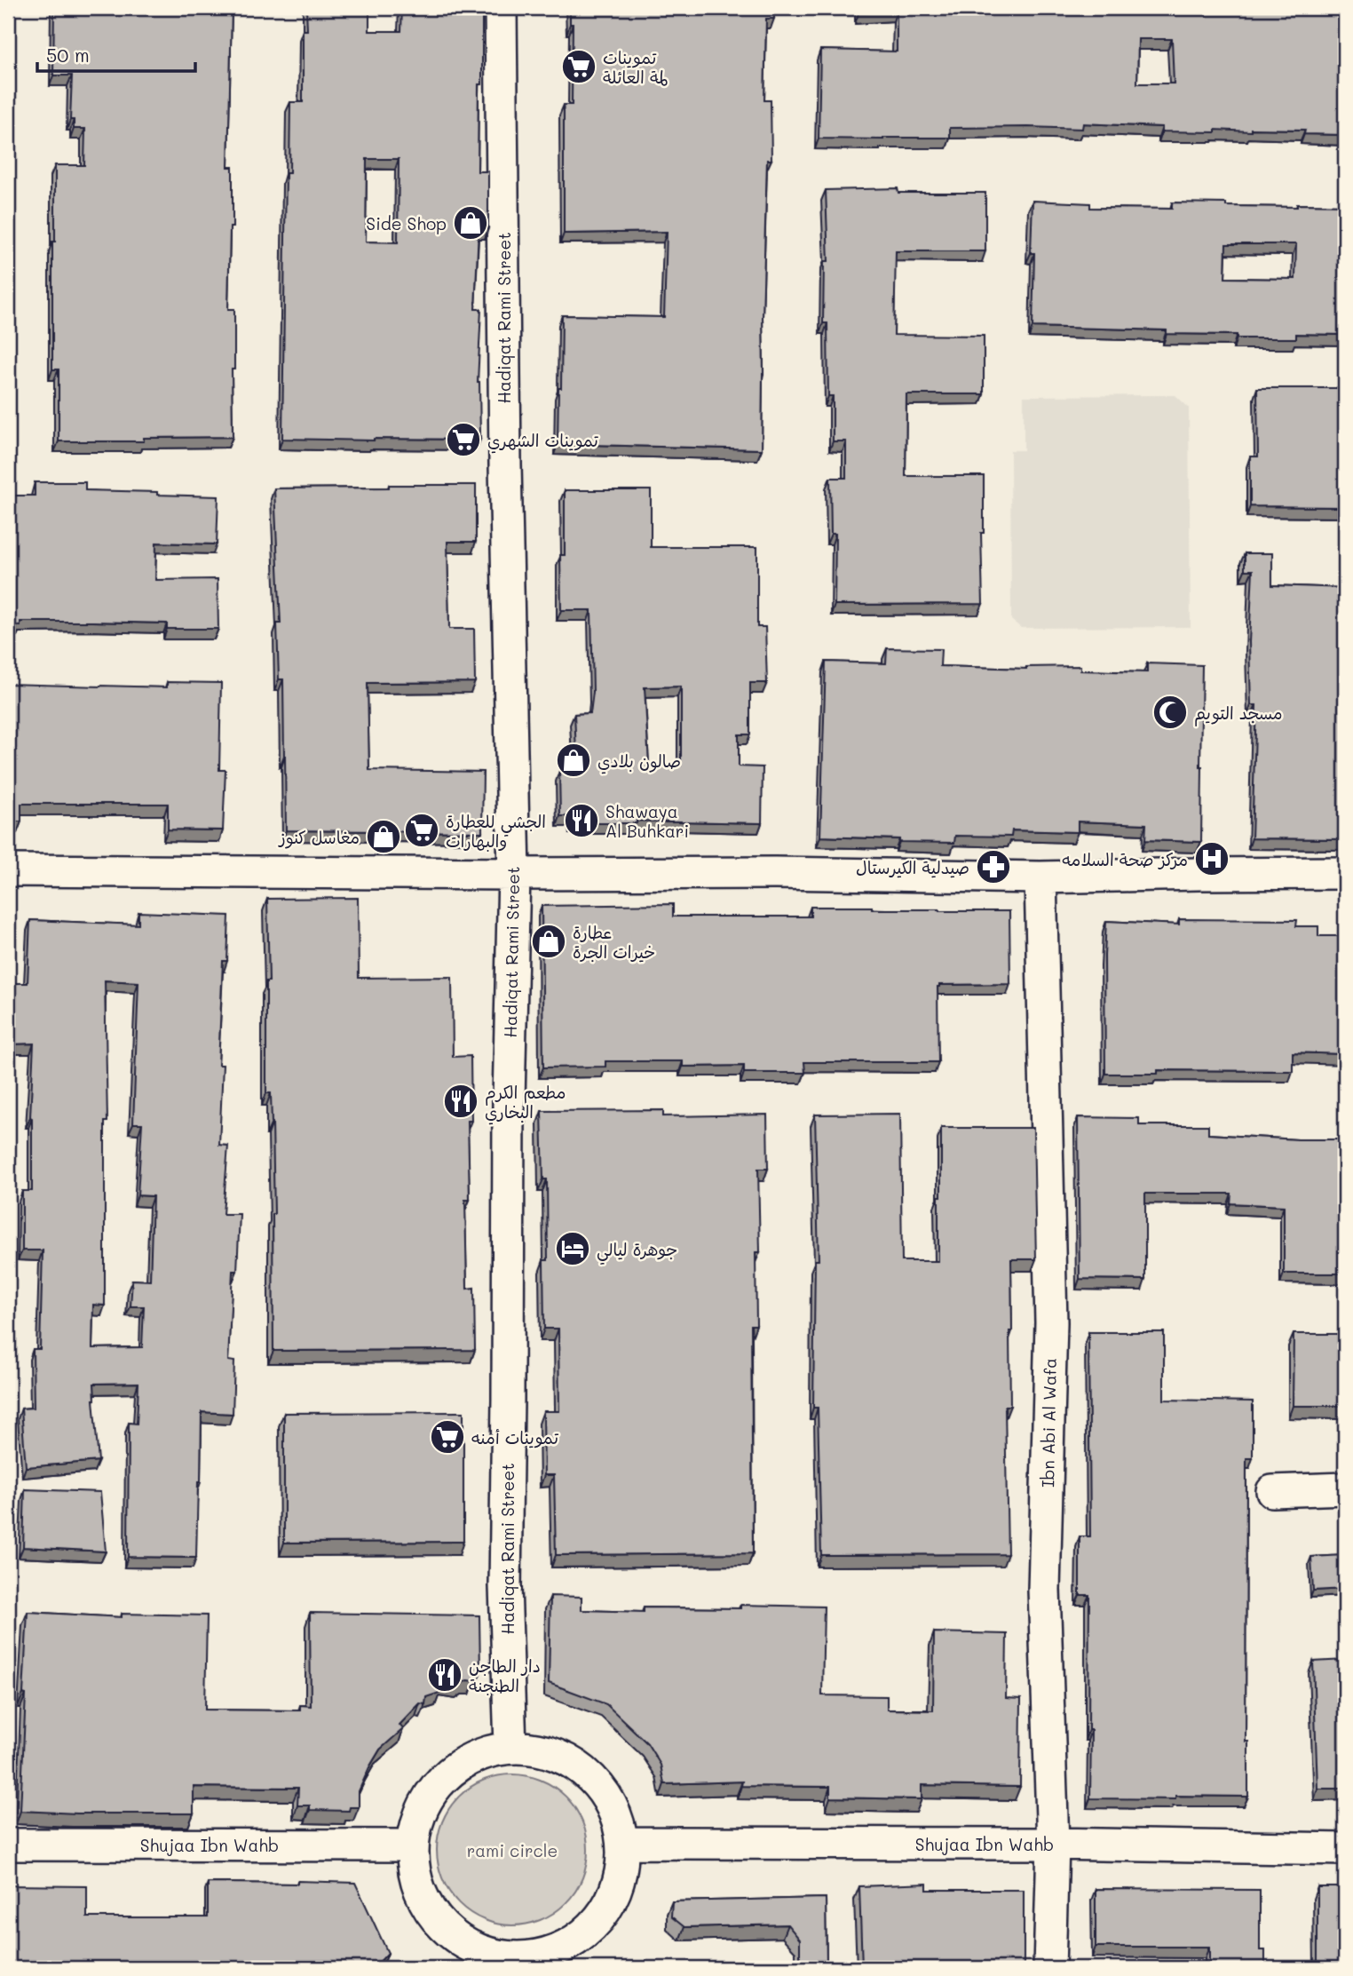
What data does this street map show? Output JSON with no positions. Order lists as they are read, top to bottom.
{
  "streets": {
    "street": ["Hadiqat Rami Street", "Ibn Abi Al Wafa", "Shujaa Ibn Wahb"]
  },
  "crossings": [
    ["Hadiqat Rami Street", "Shujaa Ibn Wahb"],
    ["Ibn Abi Al Wafa", "Shujaa Ibn Wahb"]
  ],
  "parks": ["rami circle"],
  "places": {
    "supermarket": [
      "تموينات لمة العائلة",
      "تموينات الشهري",
      "الجشي للعطارة والبهارات",
      "تموينات أمنه"
    ],
    "shop": [
      "Side Shop",
      "صالون بلادي",
      "مغاسل كنوز",
      "عطارة خيرات الجرة"
    ],
    "mosque": ["مسجد التويم"],
    "restaurant": ["Shawaya Al Buhkari", "مطعم الكرم البخاري", "دار الطاجن الطنجنة"],
    "hospital": ["مركز صحة السلامه"],
    "pharmacy": ["صيدلية الكيرستال"],
    "hotel": ["جوهرة ليالي"]
  },
  "scale_bar": "50 m"
}
